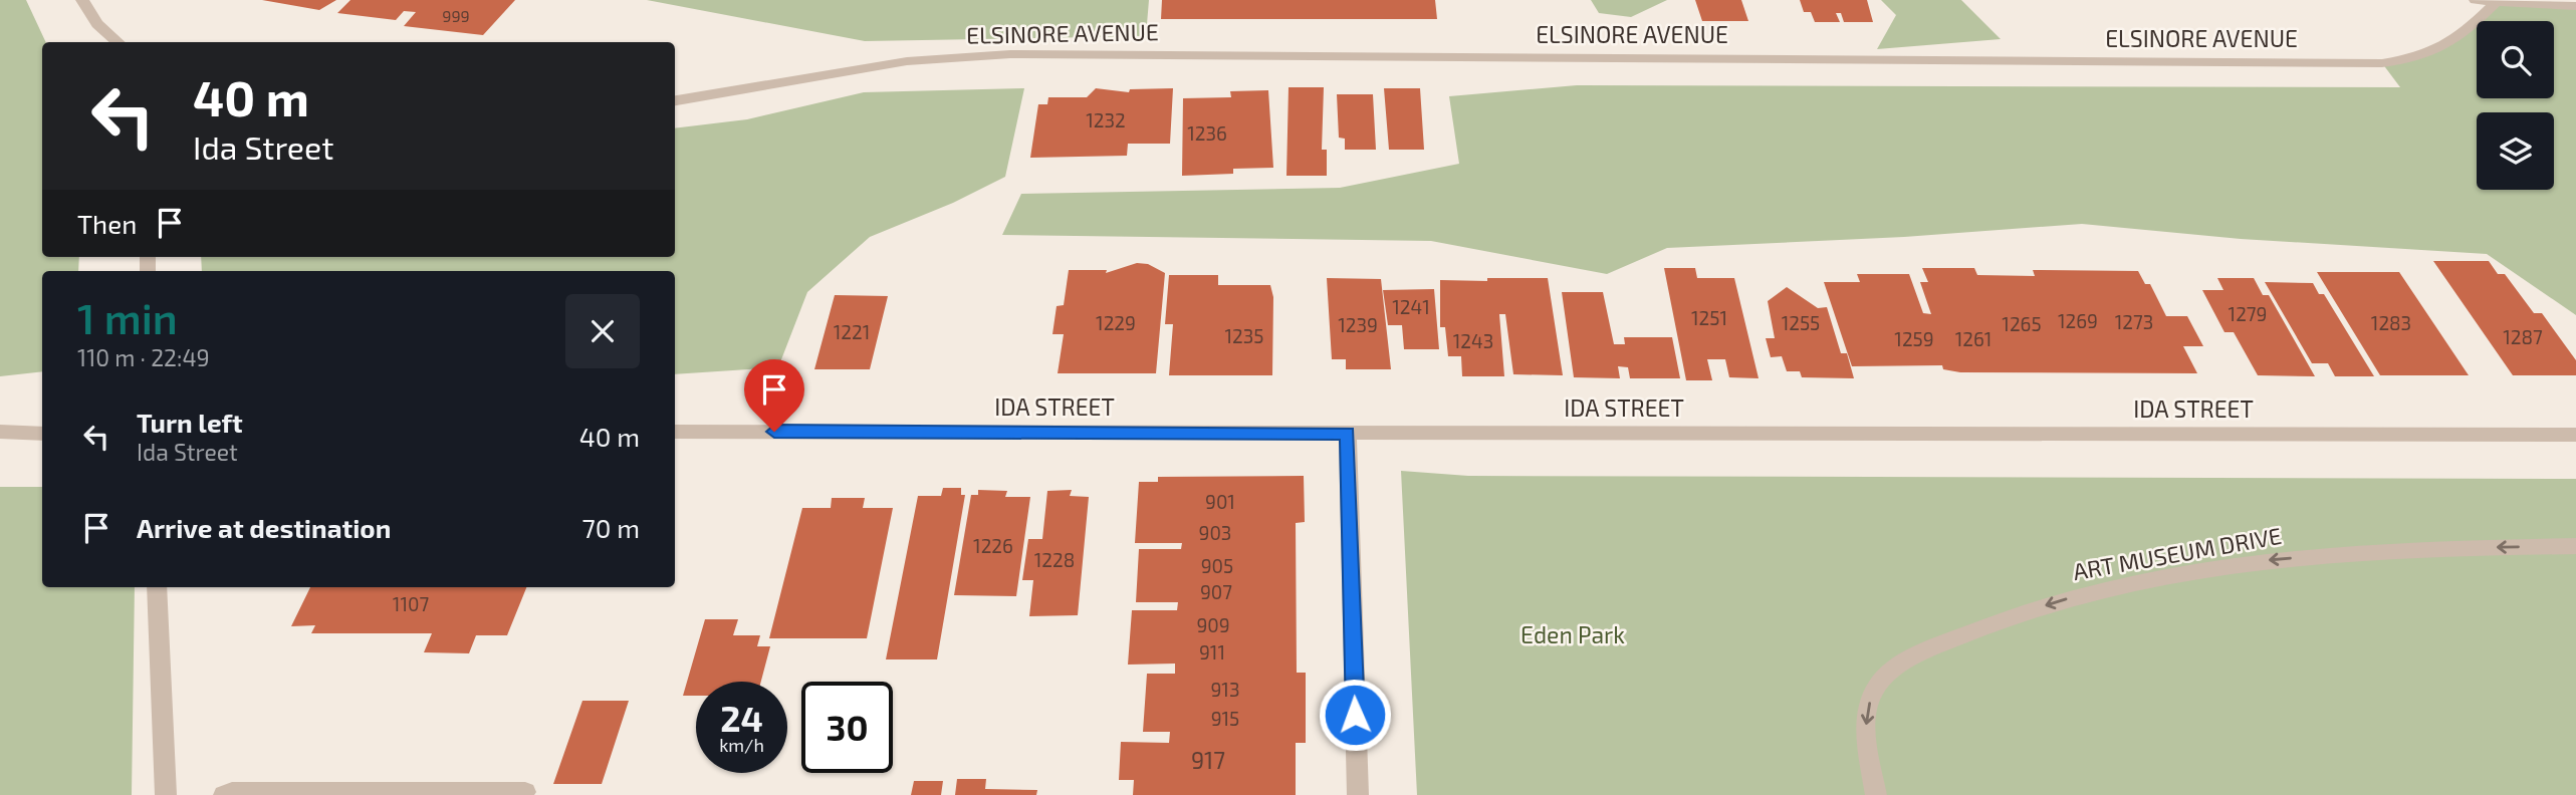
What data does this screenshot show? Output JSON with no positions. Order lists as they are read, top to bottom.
{
  "streets": {
    "street": ["ELSINORE AVENUE", "IDA STREET", "ART MUSEUM DRIVE"]
  },
  "one_way": ["ART MUSEUM DRIVE"],
  "parks": ["Eden Park"],
  "house_numbers": [
    "999",
    "1232",
    "1236",
    "1241",
    "1279",
    "1251",
    "1269",
    "1273",
    "1229",
    "1255",
    "1283",
    "1265",
    "1239",
    "1221",
    "1235",
    "1287",
    "1259",
    "1261",
    "1243",
    "901",
    "903",
    "1226",
    "1228",
    "905",
    "907",
    "1107",
    "909",
    "911",
    "913",
    "915",
    "917"
  ],
  "page": {
    "turn": ["40 m", "Ida Street"],
    "then": "Then",
    "heading": ["1 min", "110 m · 22:49"],
    "list": [
      {
        "name": "Turn left",
        "note": "Ida Street",
        "value": "40 m"
      },
      {
        "name": "Arrive at destination",
        "value": "70 m"
      }
    ],
    "speed": "24 km/h",
    "limit": "30"
  }
}
